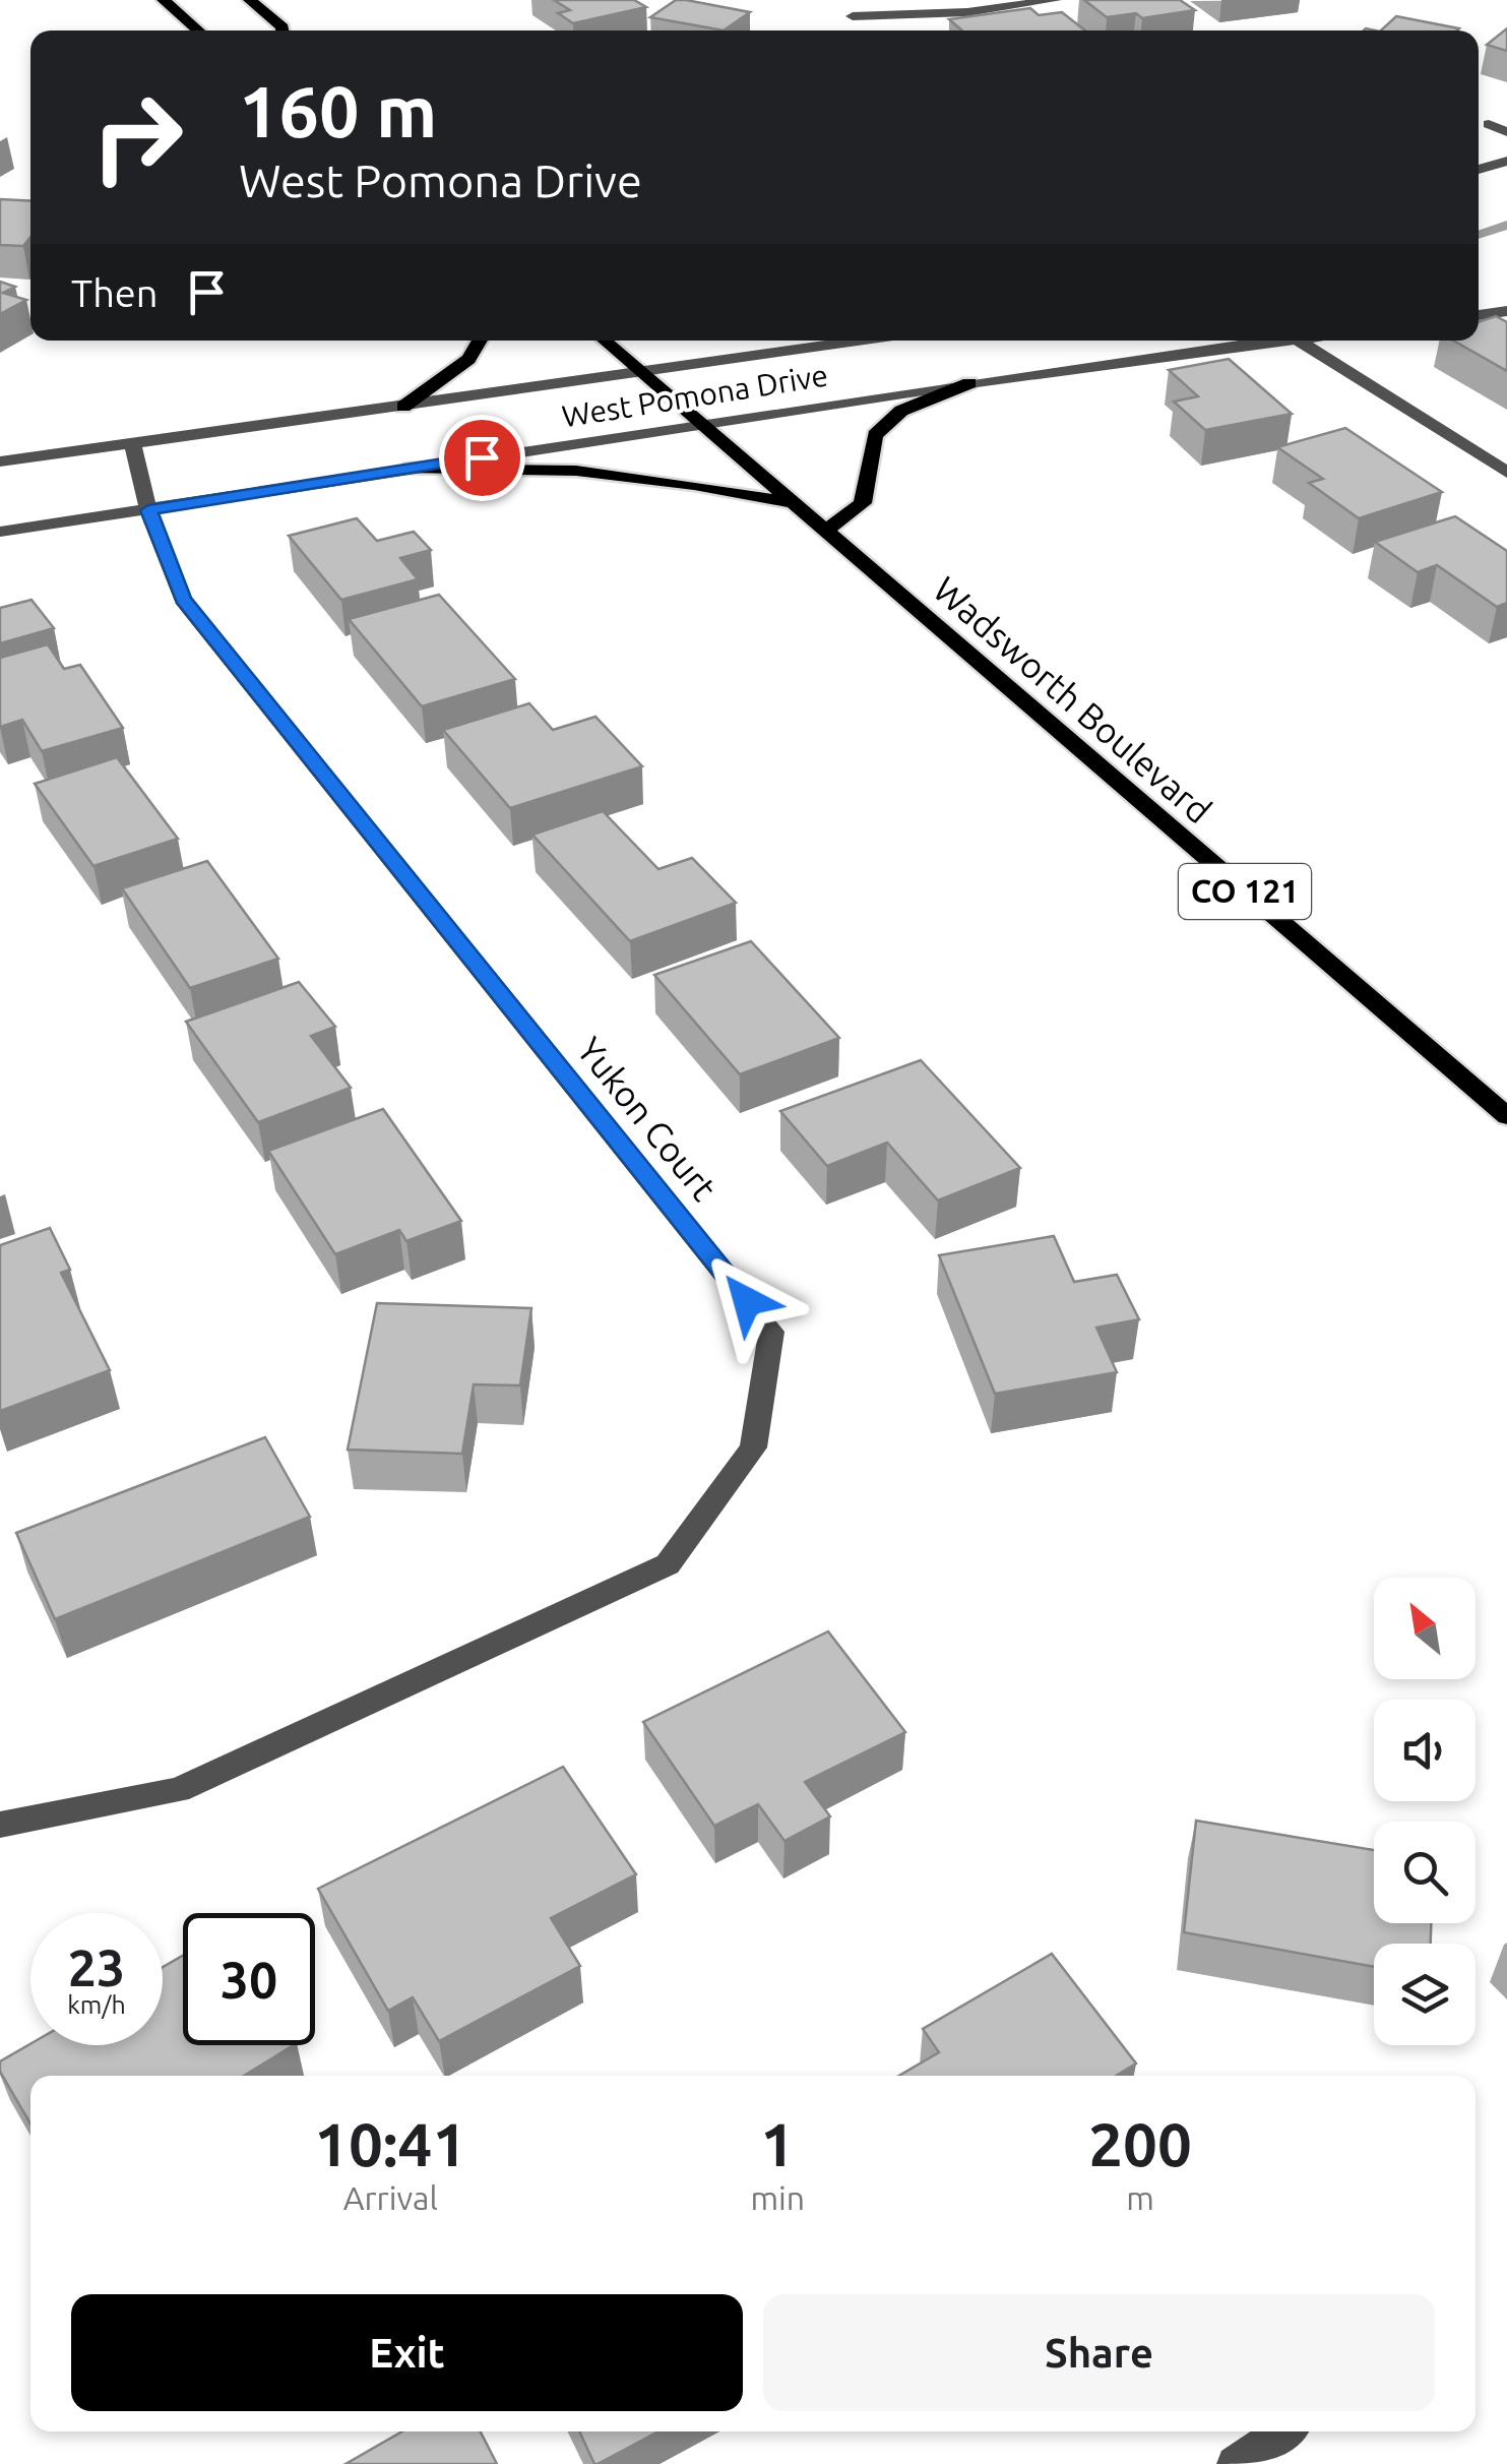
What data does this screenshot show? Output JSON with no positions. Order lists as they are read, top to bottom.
{
  "streets": {
    "main road": ["Wadsworth Boulevard", "CO 121"],
    "street": ["West Pomona Drive", "Yukon Court"]
  },
  "crossings": [
    ["West Pomona Drive", "Wadsworth Boulevard"],
    ["West Pomona Drive", "Yukon Court"]
  ],
  "north": "top left",
  "page": {
    "turn": ["160 m", "West Pomona Drive"],
    "then": "Then",
    "speed": "23 km/h",
    "limit": "30",
    "eta": [
      "10:41",
      "Arrival",
      "1",
      "min",
      "200",
      "m"
    ],
    "buttons": ["Exit", "Share"]
  }
}
